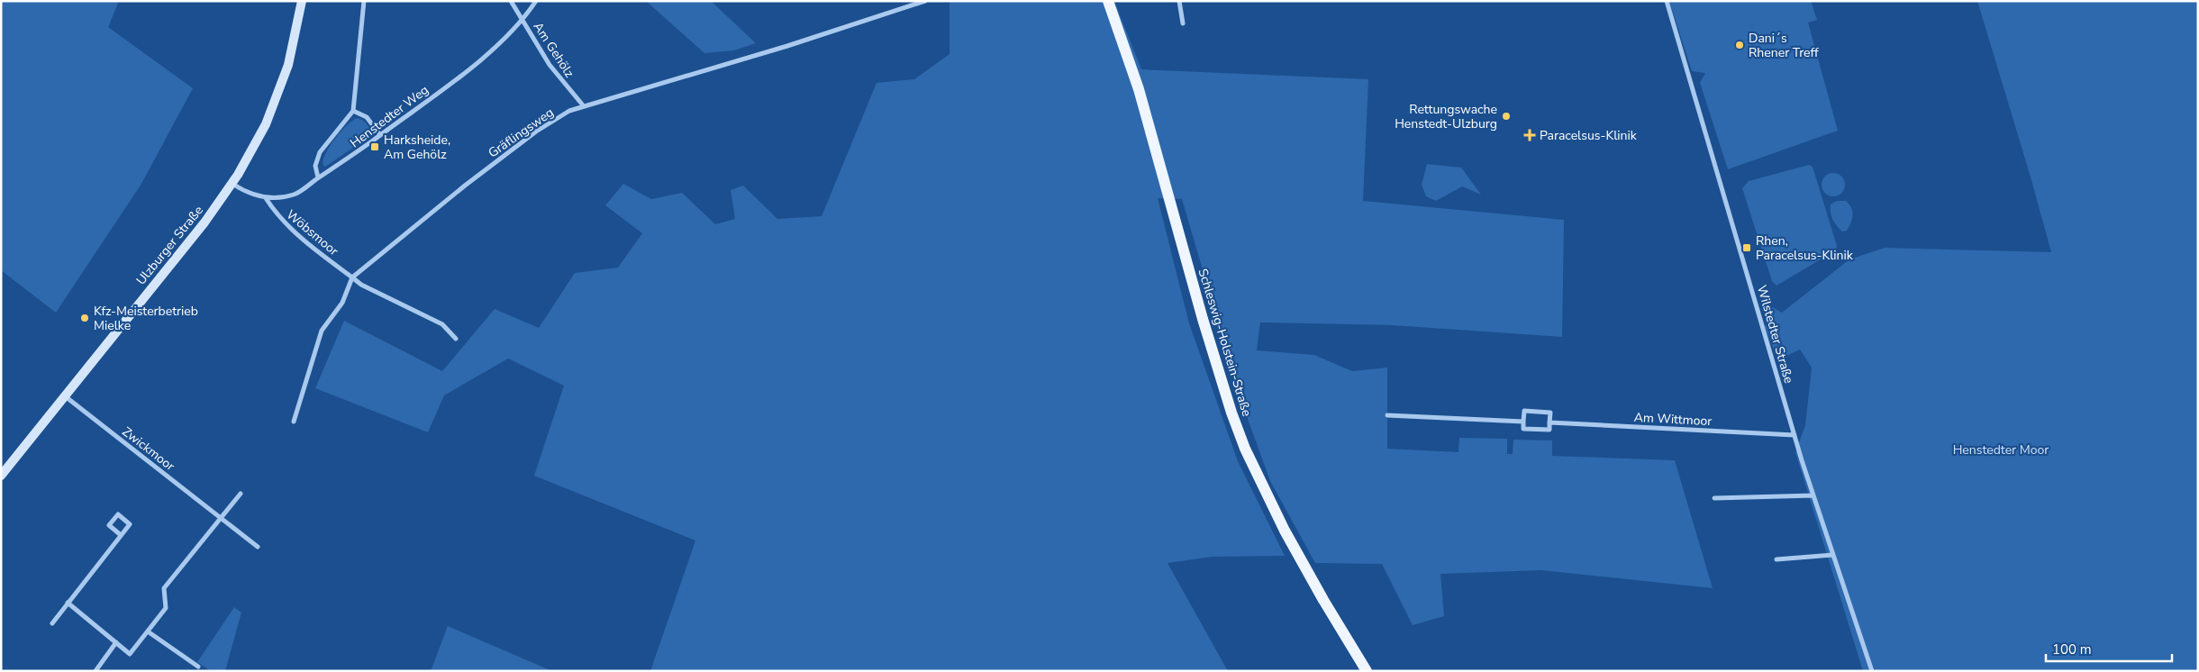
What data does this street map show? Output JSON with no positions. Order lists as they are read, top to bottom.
{
  "streets": {
    "main road": ["Ulzburger Straße", "Schleswig-Holstein-Straße"],
    "street": [
      "Am Gehölz",
      "Henstedter Weg",
      "Gräflingsweg",
      "Wöbsmoor",
      "Wilstedter Straße",
      "Am Wittmoor",
      "Zwickmoor"
    ]
  },
  "crossings": [
    ["Am Gehölz", "Henstedter Weg"],
    ["Am Gehölz", "Gräflingsweg"],
    ["Henstedter Weg", "Wöbsmoor"],
    ["Henstedter Weg", "Ulzburger Straße"],
    ["Gräflingsweg", "Wöbsmoor"],
    ["Ulzburger Straße", "Zwickmoor"],
    ["Wilstedter Straße", "Am Wittmoor"]
  ],
  "parks": ["Henstedter Moor"],
  "places": {
    "other": ["Dani´s Rhener Treff", "Rettungswache Henstedt-Ulzburg", "Kfz-Meisterbetrieb Mielke"],
    "health": ["Paracelsus-Klinik"],
    "transit": ["Harksheide, Am Gehölz", "Rhen, Paracelsus-Klinik"]
  },
  "scale_bar": "100 m"
}
